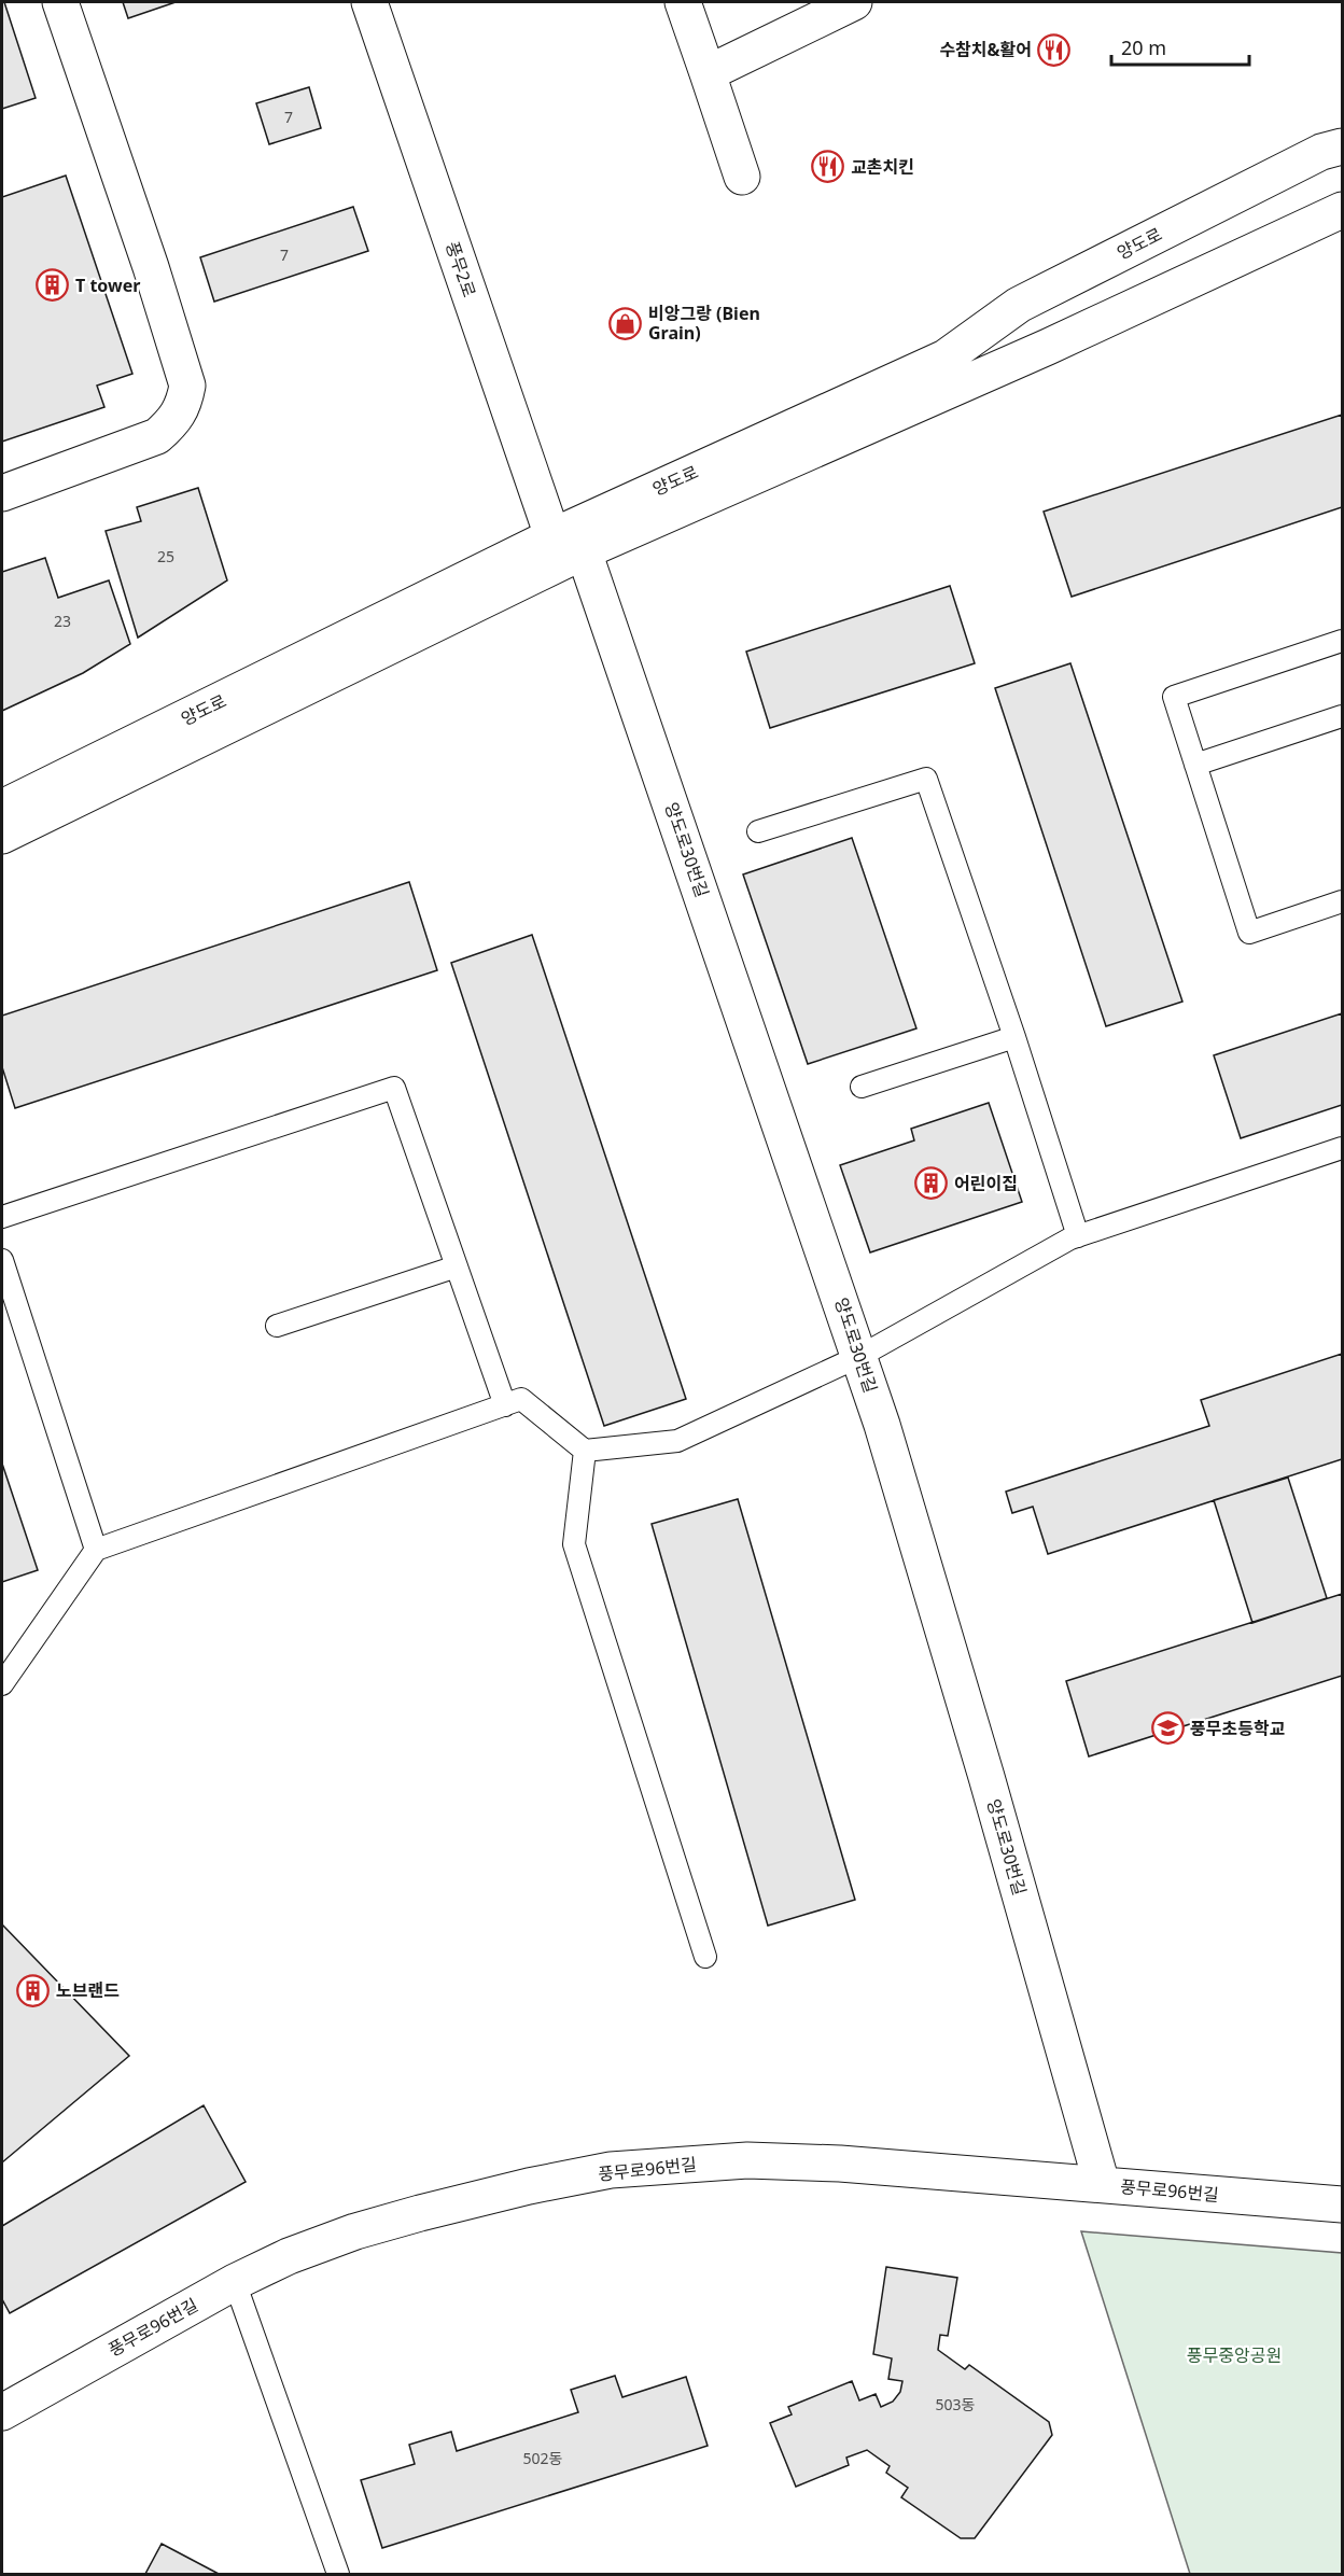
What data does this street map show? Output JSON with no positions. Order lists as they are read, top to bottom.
{
  "streets": {
    "street": [
      "양도로",
      "풍무2로",
      "양도로30번길",
      "풍무로96번길"
    ]
  },
  "crossings": [
    ["양도로", "풍무2로"],
    ["양도로", "양도로30번길"],
    ["양도로30번길", "풍무로96번길"]
  ],
  "parks": ["풍무중앙공원"],
  "places": {
    "restaurant": ["수참치&활어", "교촌치킨"],
    "building": ["T tower", "어린이집", "노브랜드"],
    "shop": ["비앙그랑 (Bien Grain)"],
    "school or university": ["풍무초등학교"]
  },
  "house_numbers": [
    "7",
    "7",
    "25",
    "23",
    "503동",
    "502동"
  ],
  "scale_bar": "20 m"
}
